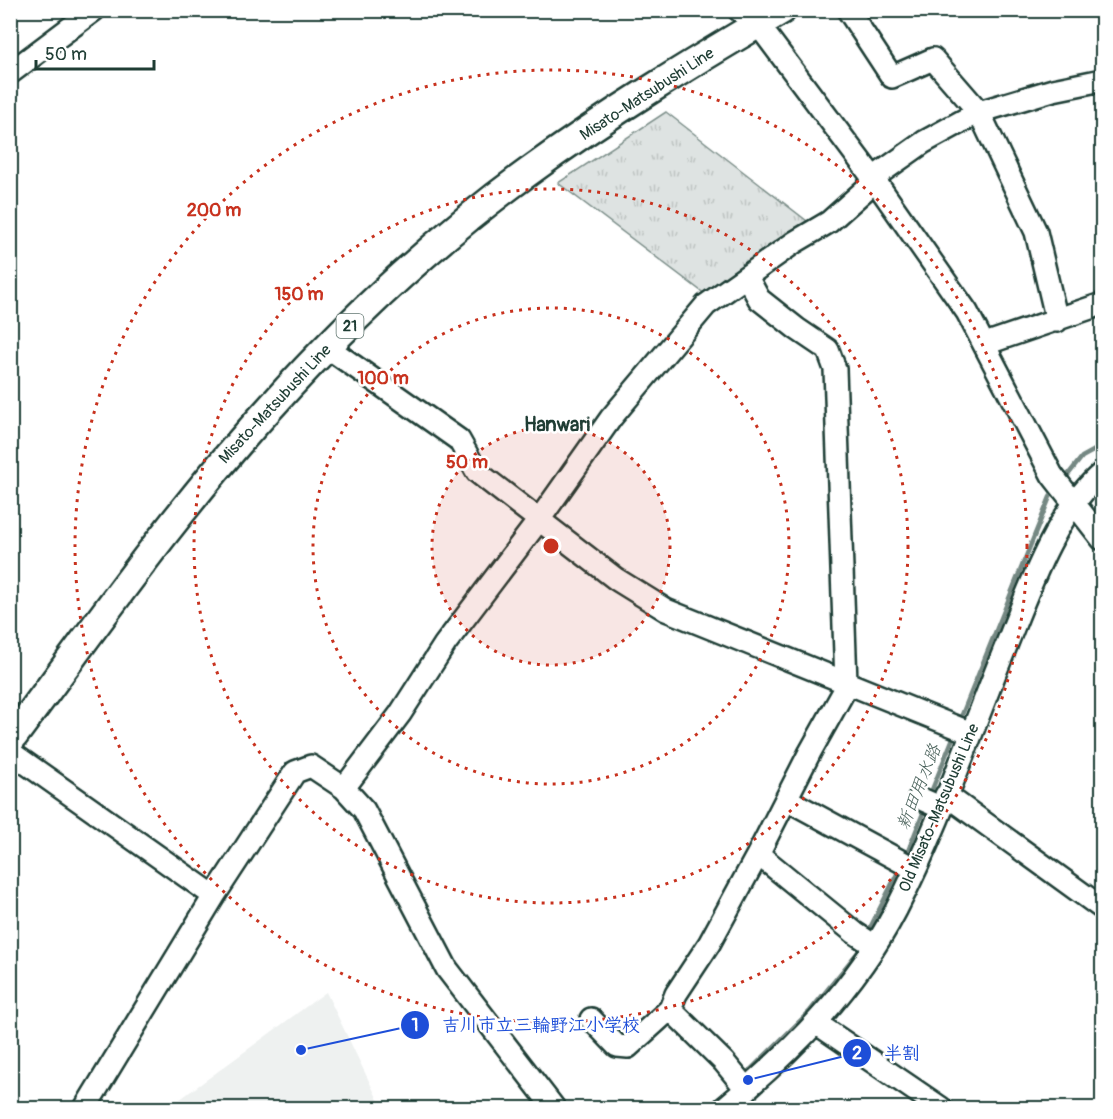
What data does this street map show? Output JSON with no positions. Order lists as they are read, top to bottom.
{
  "streets": {
    "main road": ["Misato-Matsubushi Line", "21"],
    "street": ["Old Misato-Matsubushi Line"]
  },
  "districts": ["Hanwari"],
  "water": ["新田用水路"],
  "places": ["吉川市立三輪野江小学校", "半割"],
  "scale_bar": "50 m",
  "rings": [
    "200 m",
    "150 m",
    "100 m",
    "50 m"
  ]
}
